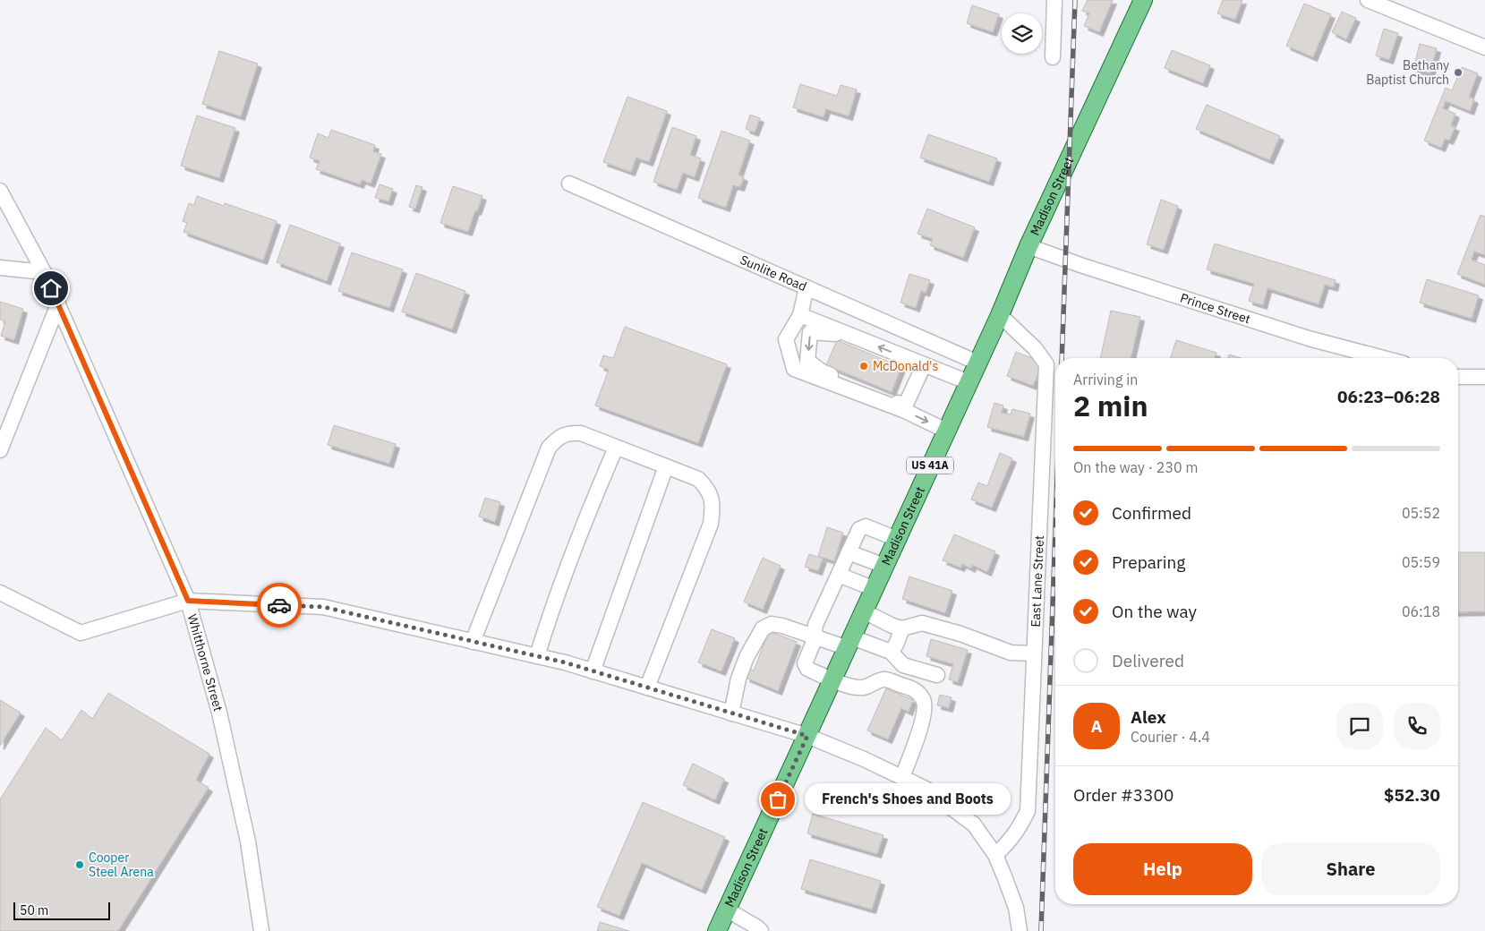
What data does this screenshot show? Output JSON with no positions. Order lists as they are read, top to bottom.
{
  "streets": {
    "main road": ["Madison Street", "US 41A"],
    "street": [
      "Sunlite Road",
      "Prince Street",
      "East Lane Street",
      "Whitthorne Street"
    ]
  },
  "crossings": [
    ["Madison Street", "Sunlite Road"],
    ["Madison Street", "Prince Street"],
    ["Madison Street", "East Lane Street"]
  ],
  "places": [
    "Bethany Baptist Church",
    "McDonald's",
    "French's Shoes and Boots",
    "Cooper Steel Arena"
  ],
  "scale_bar": "50 m",
  "page": {
    "heading": ["2 min", "Arriving in", "06:23–06:28"],
    "panel": [
      "Alex",
      "Courier · 4.4",
      "Order #3300",
      "$52.30"
    ],
    "bar": "On the way · 230 m",
    "list": [
      ["Confirmed", "05:52"],
      ["Preparing", "05:59"],
      ["On the way", "06:18"],
      "Delivered"
    ],
    "round": "A",
    "bubble": "French's Shoes and Boots",
    "buttons": ["Help", "Share"],
    "scale": "50 m"
  }
}
